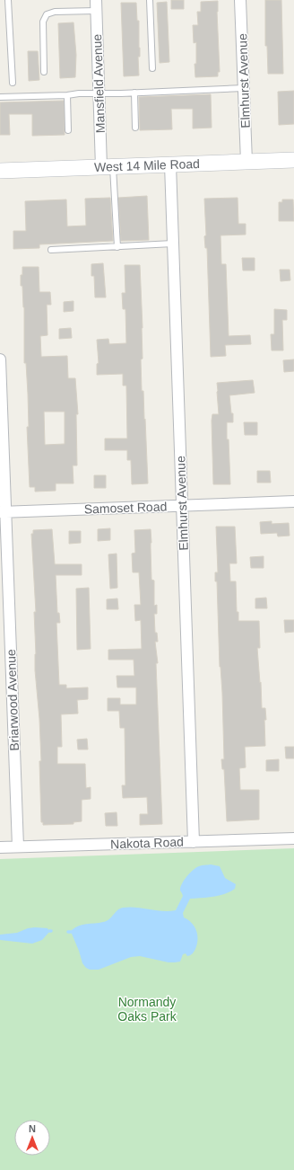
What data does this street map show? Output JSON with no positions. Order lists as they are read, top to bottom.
{
  "streets": {
    "main road": ["West 14 Mile Road"],
    "street": [
      "Elmhurst Avenue",
      "Mansfield Avenue",
      "Samoset Road",
      "Briarwood Avenue",
      "Nakota Road"
    ]
  },
  "crossings": [
    ["Elmhurst Avenue", "West 14 Mile Road"],
    ["Elmhurst Avenue", "Samoset Road"],
    ["Elmhurst Avenue", "Nakota Road"],
    ["Mansfield Avenue", "West 14 Mile Road"],
    ["Samoset Road", "Briarwood Avenue"],
    ["Briarwood Avenue", "Nakota Road"]
  ],
  "parks": ["Normandy Oaks Park"],
  "north": "top"
}
